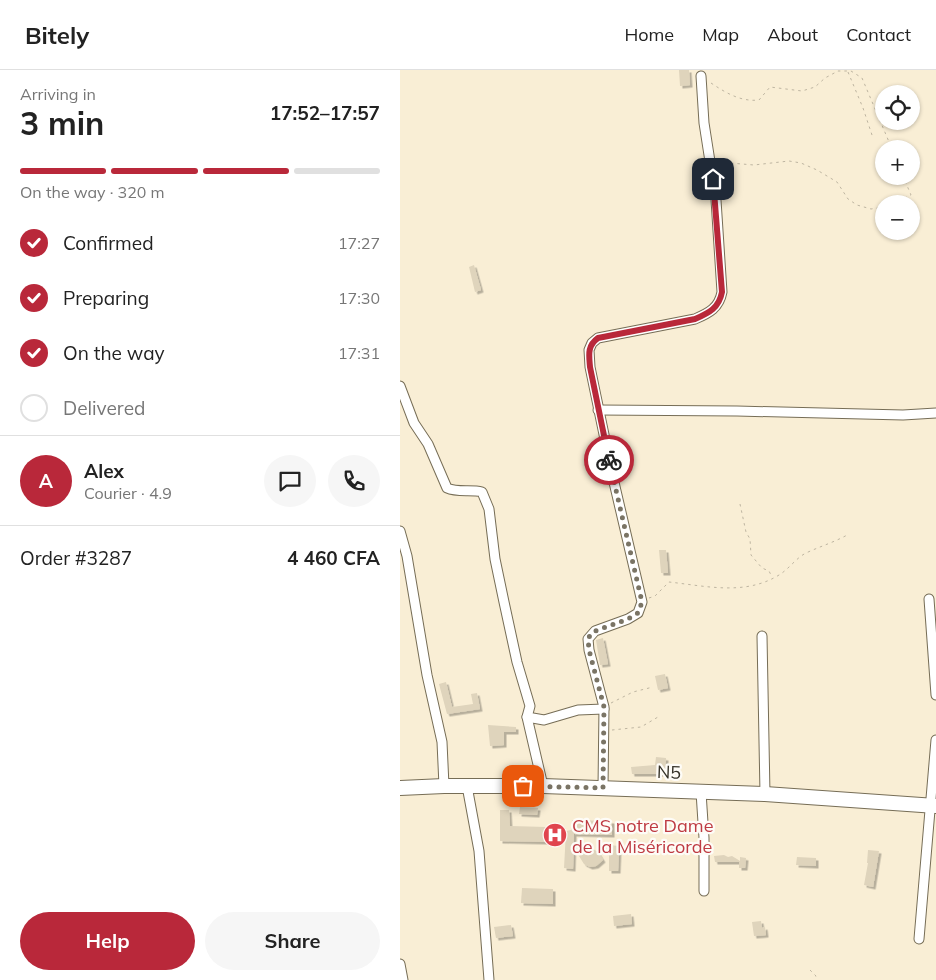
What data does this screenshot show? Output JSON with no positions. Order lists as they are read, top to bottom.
{
  "streets": {
    "main road": ["N5"]
  },
  "places": {
    "hospital": ["CMS notre Dame de la Miséricorde"]
  },
  "page": {
    "header": "Bitely",
    "nav": [
      "Home",
      "Map",
      "About",
      "Contact"
    ],
    "heading": ["3 min", "Arriving in", "17:52–17:57"],
    "panel": [
      "Alex",
      "Courier · 4.9",
      "Order #3287",
      "4 460 CFA"
    ],
    "map_buttons": ["+", "−"],
    "bar": "On the way · 320 m",
    "list": [
      ["Confirmed", "17:27"],
      ["Preparing", "17:30"],
      ["On the way", "17:31"],
      "Delivered"
    ],
    "round": "A",
    "buttons": ["Help", "Share"]
  }
}
